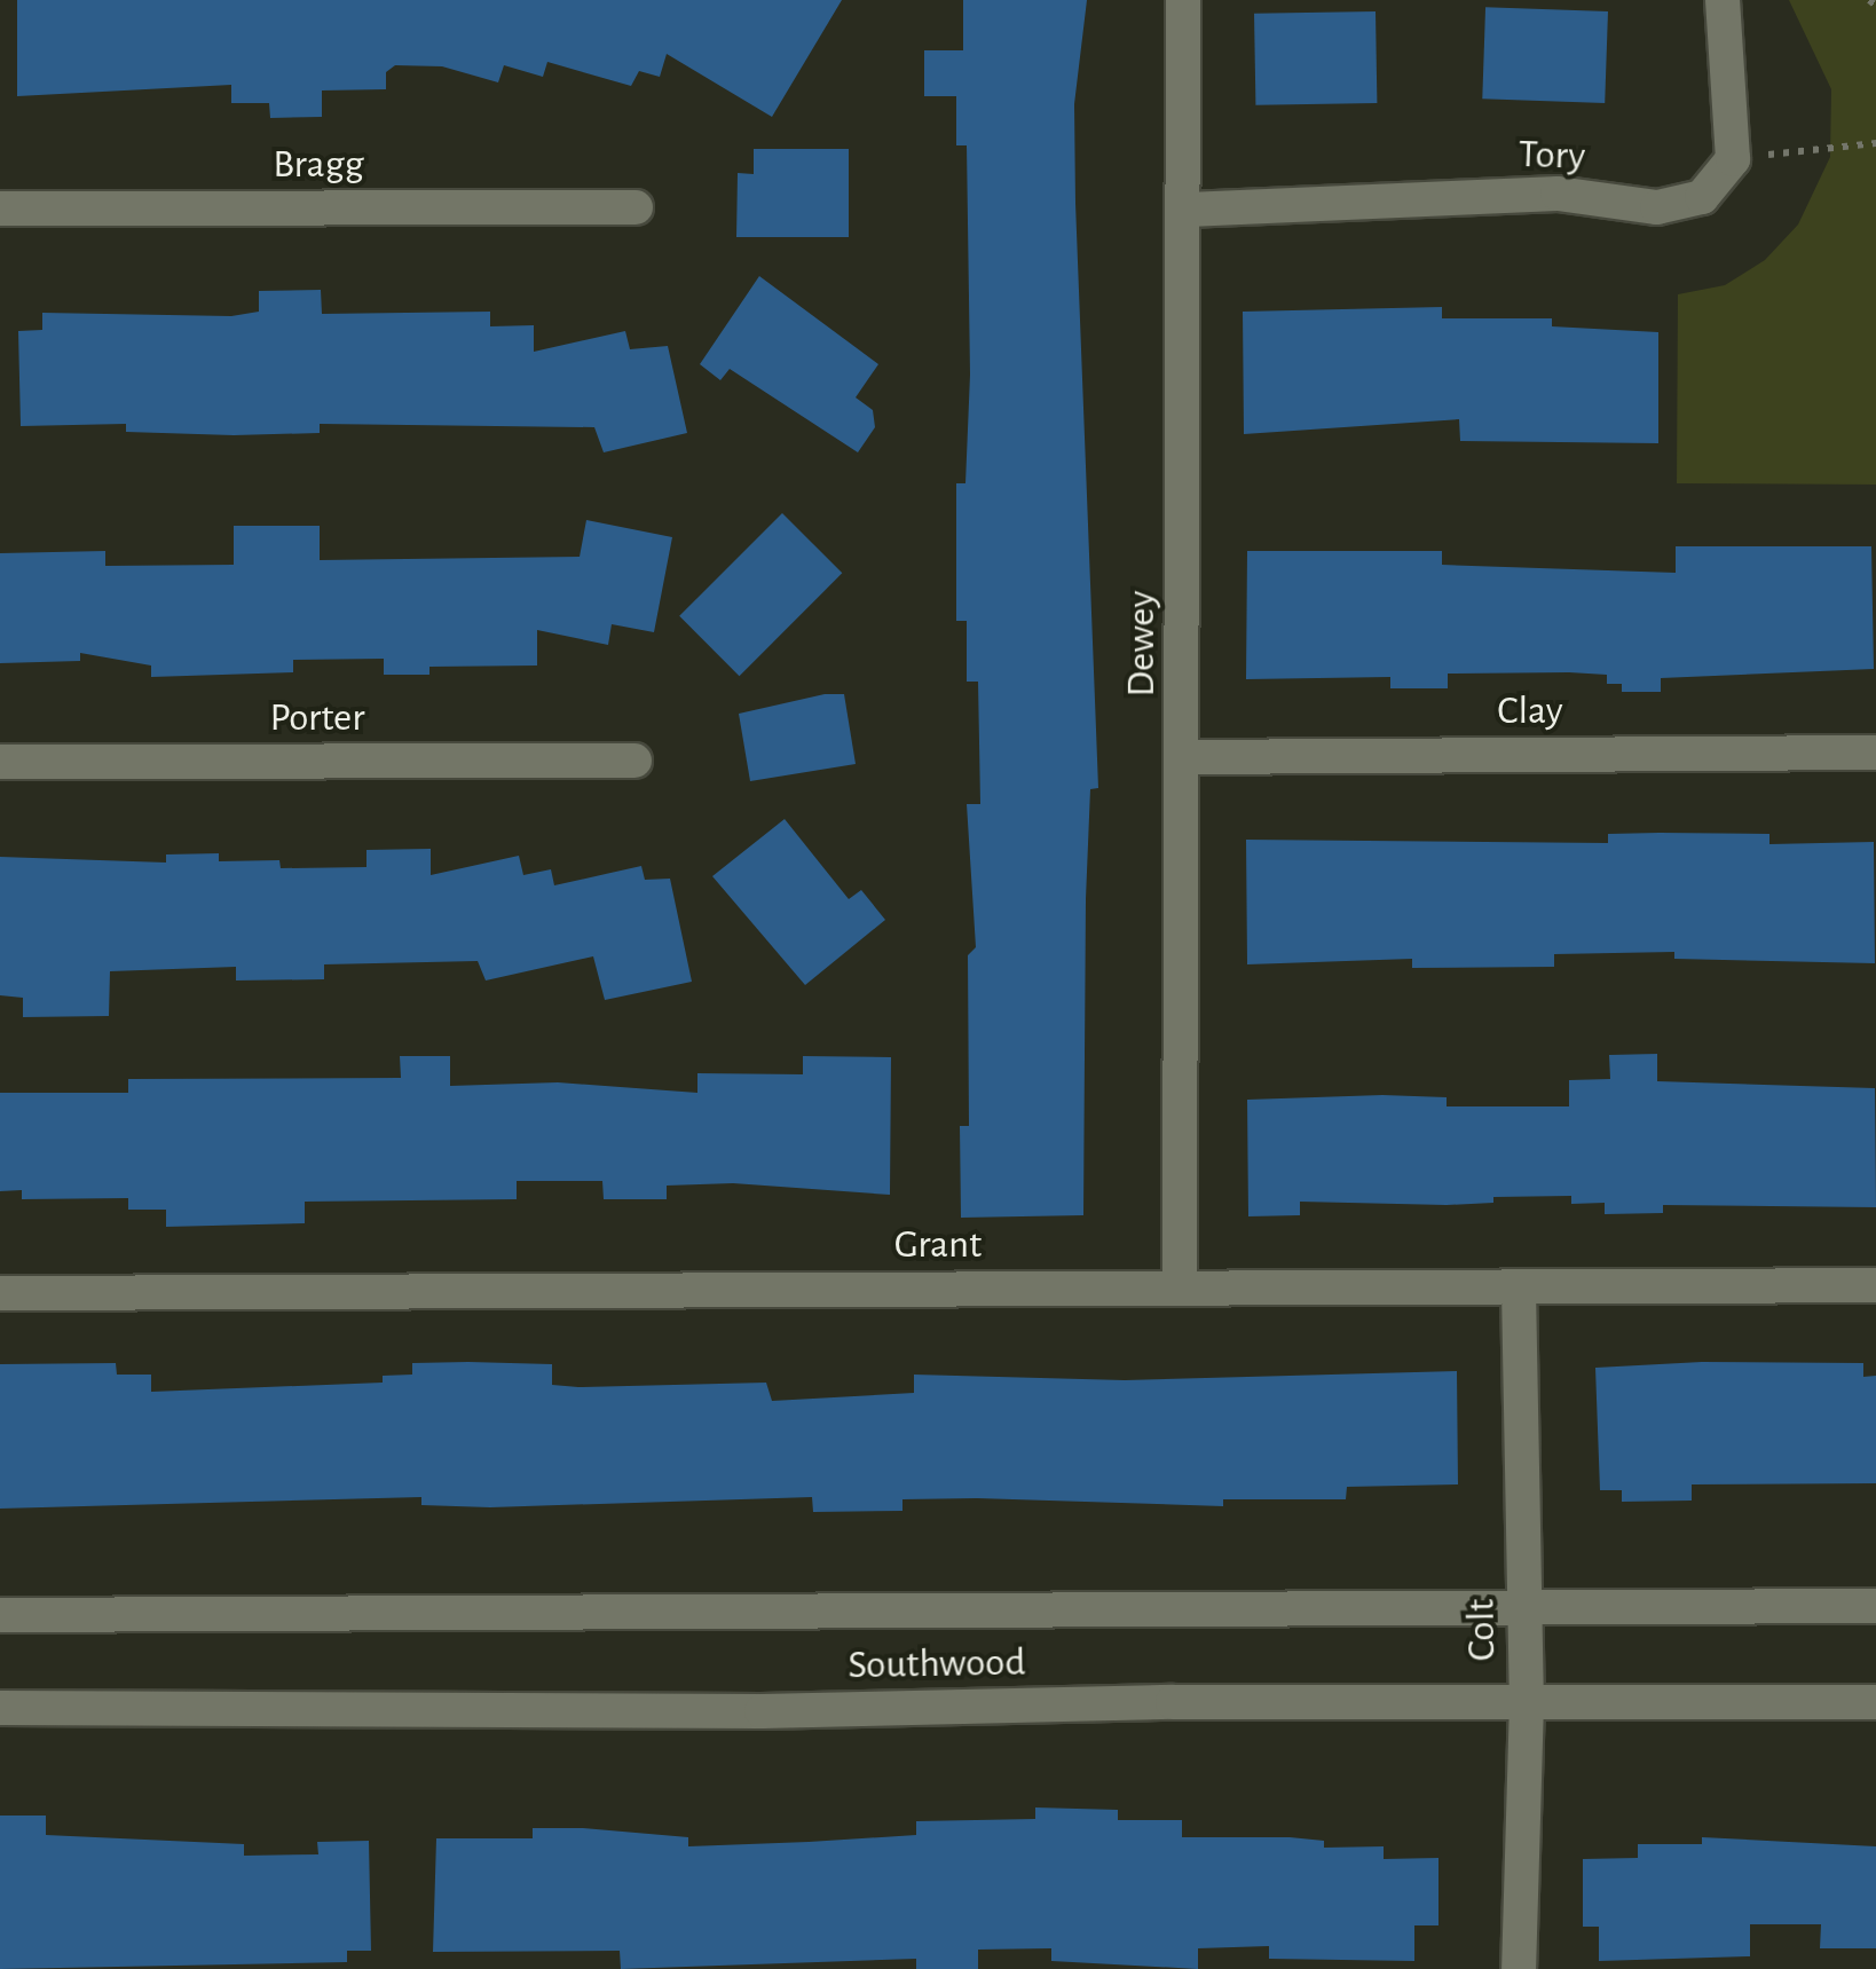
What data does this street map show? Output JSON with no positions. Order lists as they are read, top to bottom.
{
  "streets": {
    "street": [
      "Tory",
      "Bragg",
      "Dewey",
      "Clay",
      "Porter",
      "Grant",
      "Colt",
      "Southwood"
    ]
  },
  "crossings": [
    ["Tory", "Dewey"],
    ["Dewey", "Clay"],
    ["Dewey", "Grant"],
    ["Grant", "Colt"],
    ["Colt", "Southwood"]
  ]
}
